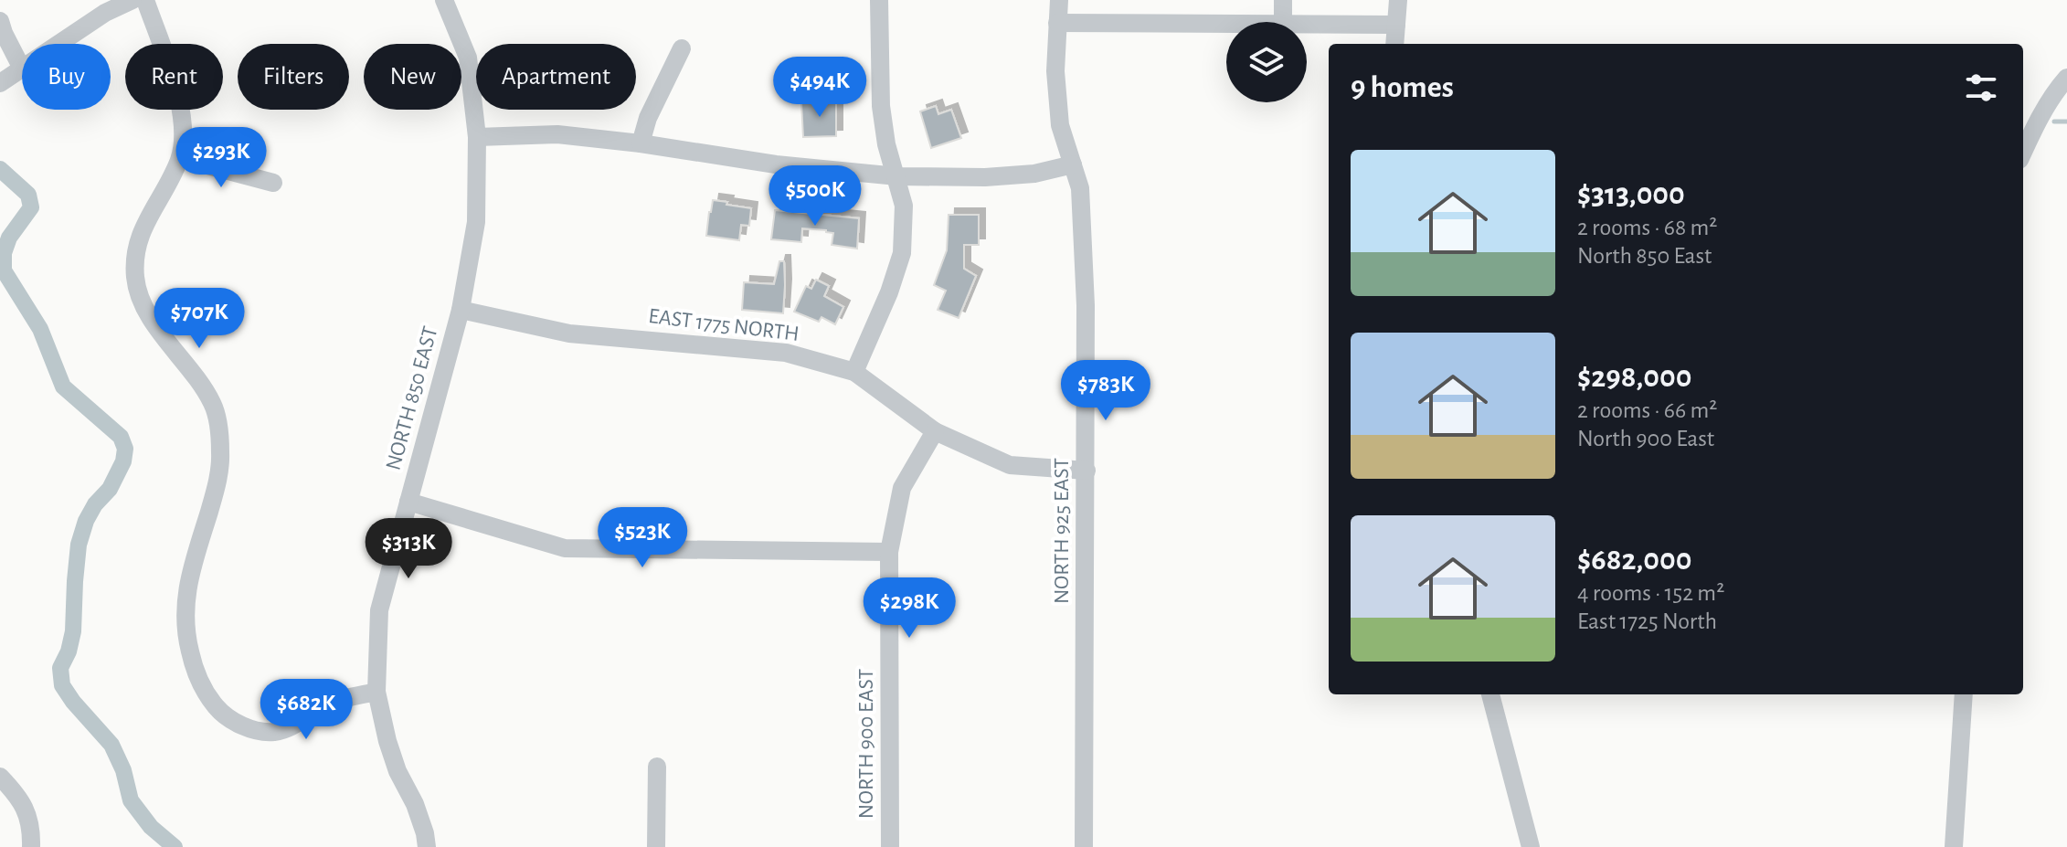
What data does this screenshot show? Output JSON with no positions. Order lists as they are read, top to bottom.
{
  "streets": {
    "street": [
      "EAST 1775 NORTH",
      "NORTH 850 EAST",
      "NORTH 925 EAST",
      "NORTH 900 EAST"
    ]
  },
  "crossings": [
    ["EAST 1775 NORTH", "NORTH 850 EAST"],
    ["EAST 1775 NORTH", "NORTH 925 EAST"],
    ["EAST 1775 NORTH", "NORTH 900 EAST"]
  ],
  "page": {
    "chip": [
      "Buy",
      "Rent",
      "Filters",
      "New",
      "Apartment"
    ],
    "heading": "9 homes",
    "price": [
      "$494K",
      "$293K",
      "$500K",
      "$707K",
      "$783K",
      "$523K",
      "$313K",
      "$298K",
      "$682K"
    ],
    "list": [
      {
        "name": "$313,000",
        "note": "2 rooms · 68 m² · North 850 East"
      },
      {
        "name": "$298,000",
        "note": "2 rooms · 66 m² · North 900 East"
      },
      {
        "name": "$682,000",
        "note": "4 rooms · 152 m² · East 1725 North"
      }
    ]
  }
}
